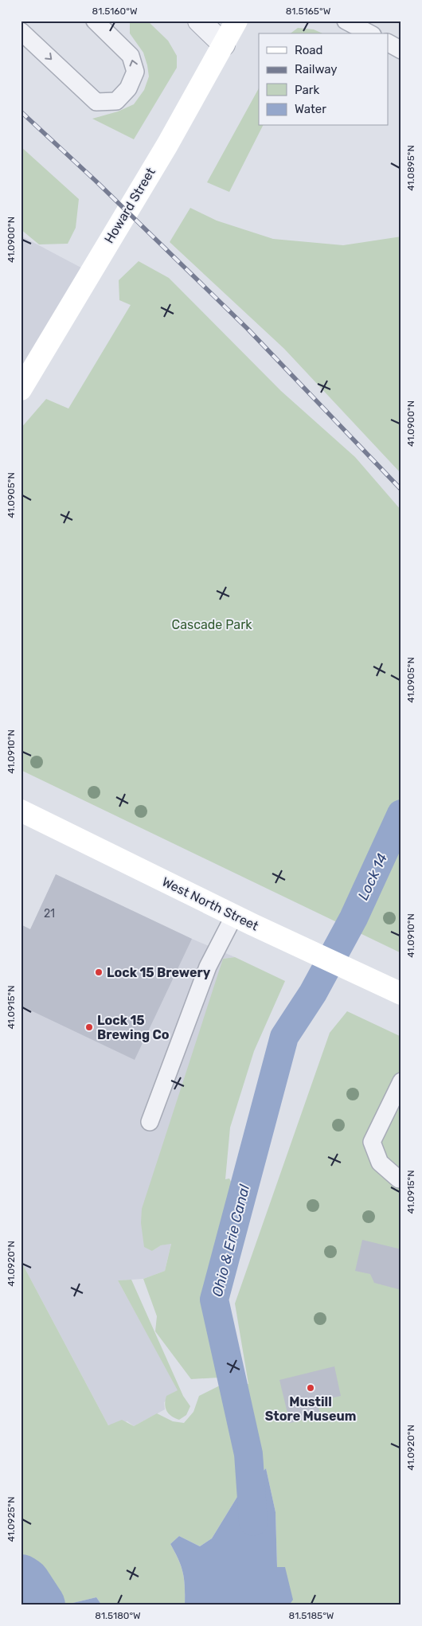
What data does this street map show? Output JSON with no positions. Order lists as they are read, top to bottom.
{
  "streets": {
    "street": ["Howard Street", "West North Street"]
  },
  "water": ["Lock 14", "Ohio & Erie Canal"],
  "parks": ["Cascade Park"],
  "places": ["Lock 15 Brewery", "Lock 15 Brewing Co", "Mustill Store Museum"],
  "house_numbers": ["21"],
  "legend": [
    "Road",
    "Railway",
    "Park",
    "Water"
  ],
  "coordinates": [
    "81.5160°W",
    "81.5165°W",
    "41.0895°N",
    "41.0900°N",
    "41.0905°N",
    "41.0910°N",
    "41.0915°N",
    "41.0920°N",
    "41.0925°N",
    "81.5180°W",
    "81.5185°W"
  ]
}
